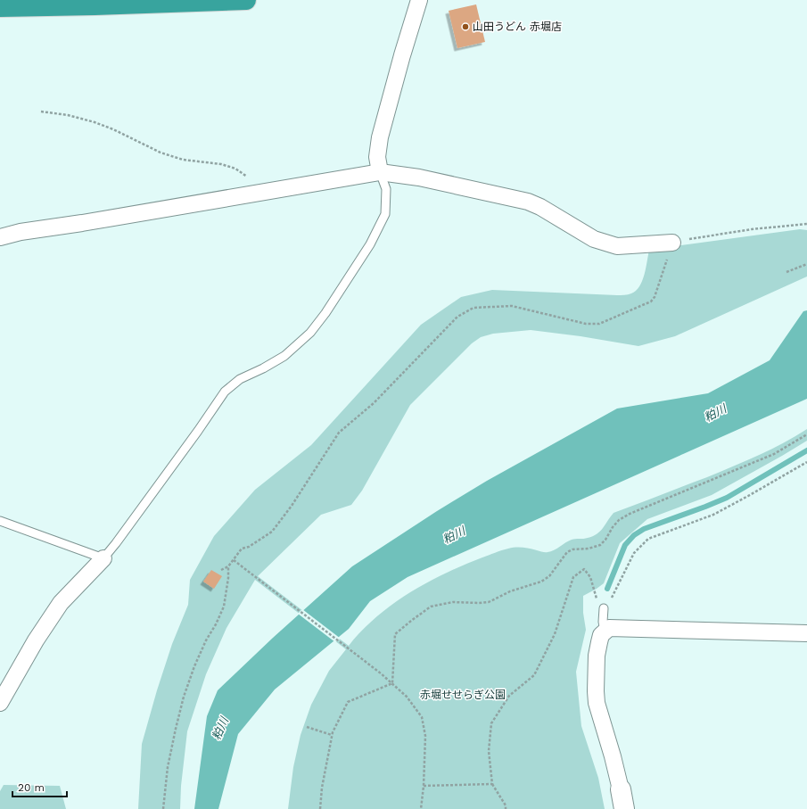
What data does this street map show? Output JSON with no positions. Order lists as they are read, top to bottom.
{
  "water": ["粕川"],
  "parks": ["赤堀せせらぎ公園"],
  "places": ["山田うどん 赤堀店"],
  "scale_bar": "20 m"
}
